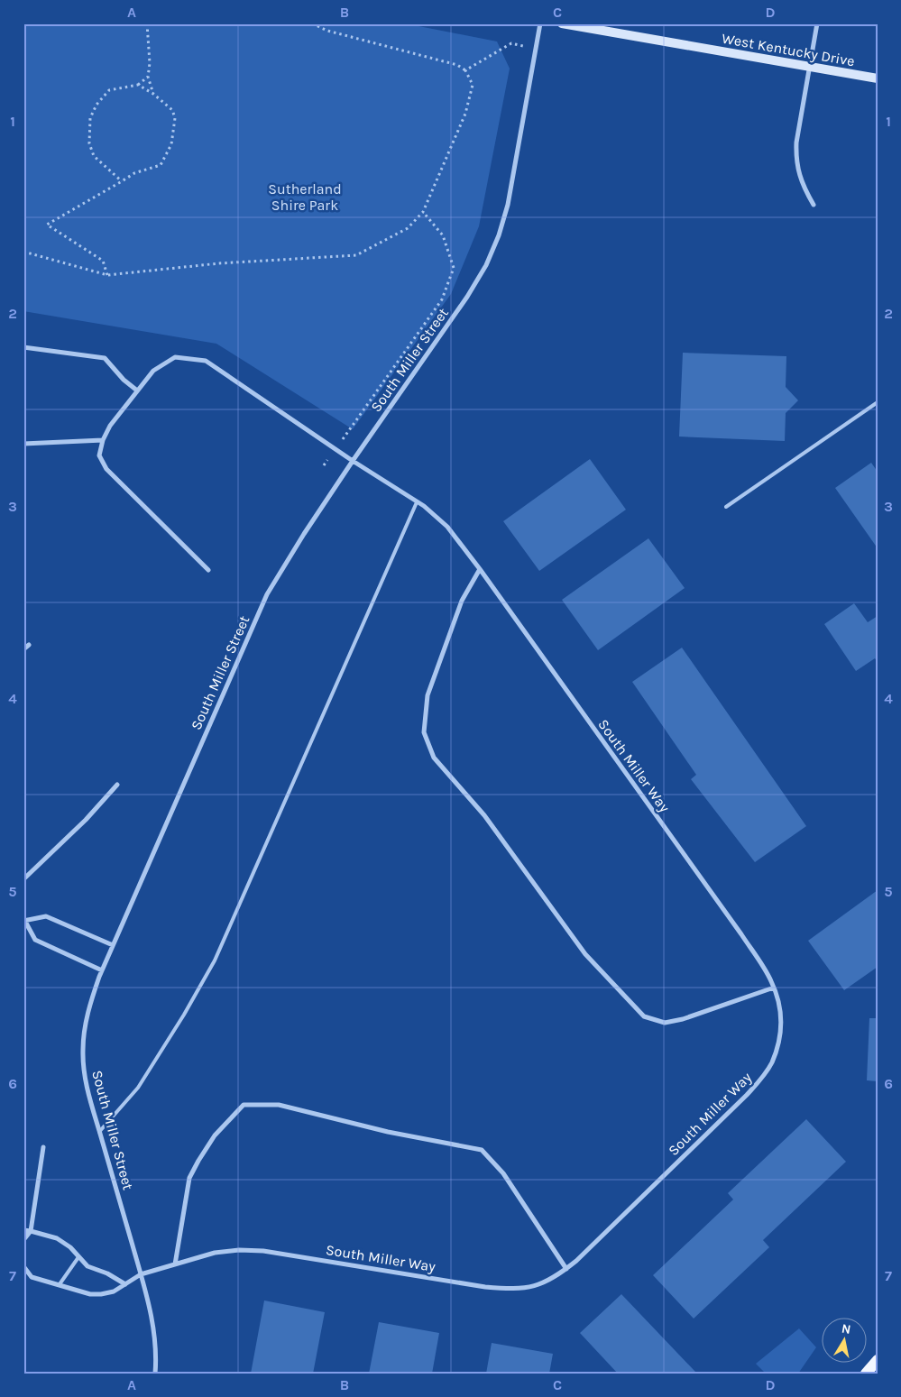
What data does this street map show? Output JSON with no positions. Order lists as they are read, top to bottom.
{
  "streets": {
    "street": ["West Kentucky Drive", "South Miller Street", "South Miller Way"]
  },
  "crossings": [
    ["South Miller Street", "South Miller Way"]
  ],
  "parks": ["Sutherland Shire Park"],
  "north": "top",
  "grid": {
    "columns": [
      "A",
      "B",
      "C",
      "D"
    ],
    "rows": [
      "1",
      "2",
      "3",
      "4",
      "5",
      "6",
      "7"
    ]
  }
}
